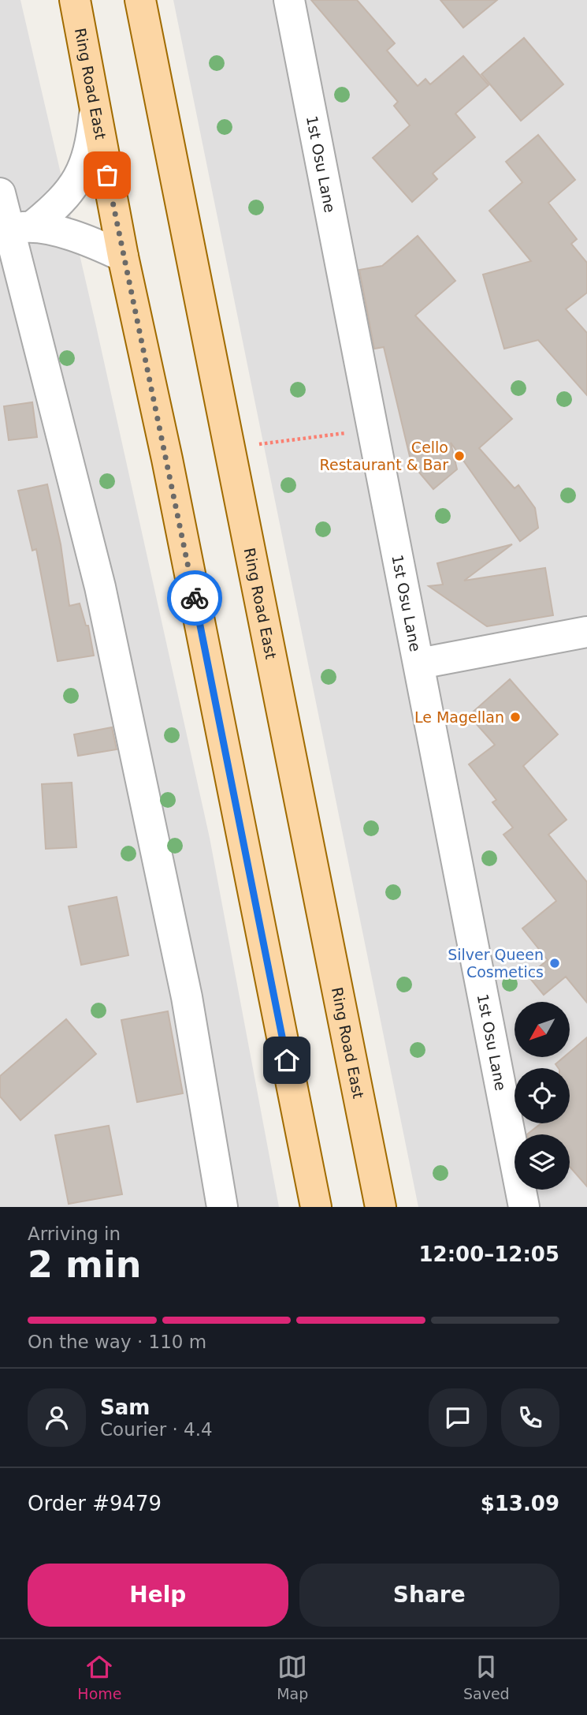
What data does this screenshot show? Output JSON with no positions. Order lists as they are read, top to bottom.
{
  "streets": {
    "main road": ["Ring Road East"],
    "street": ["1st Osu Lane"]
  },
  "places": ["Cello Restaurant & Bar", "Le Magellan", "Silver Queen Cosmetics"],
  "north": "bottom left",
  "page": {
    "heading": ["2 min", "Arriving in", "12:00–12:05"],
    "panel": [
      "Sam",
      "Courier · 4.4",
      "Order #9479",
      "$13.09"
    ],
    "bar": "On the way · 110 m",
    "buttons": ["Help", "Share"],
    "tabs": ["Home", "Map", "Saved"]
  }
}
